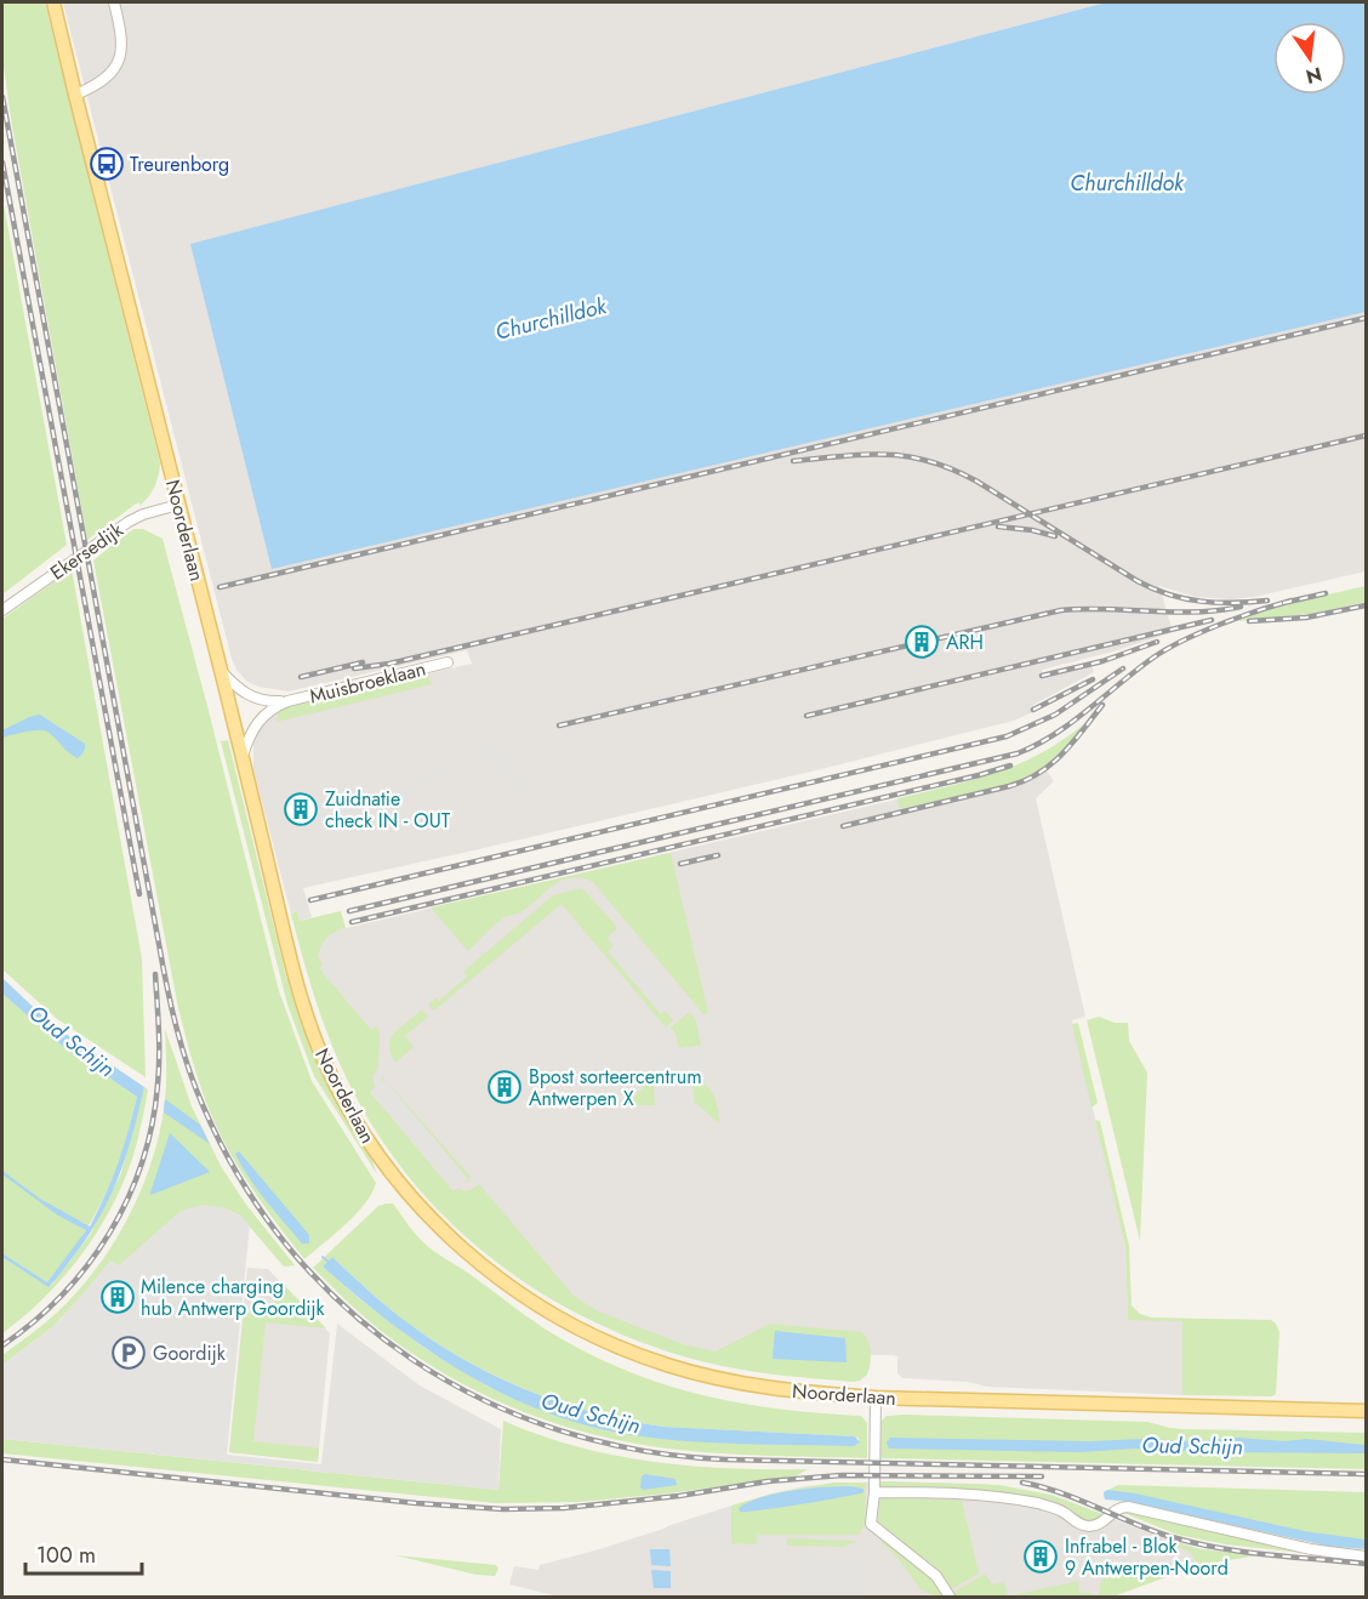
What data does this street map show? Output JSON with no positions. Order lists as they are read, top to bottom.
{
  "streets": {
    "main road": ["Noorderlaan"],
    "street": ["Ekersedijk", "Muisbroeklaan"]
  },
  "crossings": [
    ["Noorderlaan", "Ekersedijk"],
    ["Noorderlaan", "Muisbroeklaan"]
  ],
  "water": ["Churchilldok", "Oud Schijn"],
  "places": {
    "bus stop": ["Treurenborg"],
    "building": [
      "ARH",
      "Zuidnatie check IN - OUT",
      "Bpost sorteercentrum Antwerpen X",
      "Milence charging hub Antwerp Goordijk",
      "Infrabel - Blok 9 Antwerpen-Noord"
    ],
    "parking": ["Goordijk"]
  },
  "scale_bar": "100 m",
  "north": "bottom"
}
